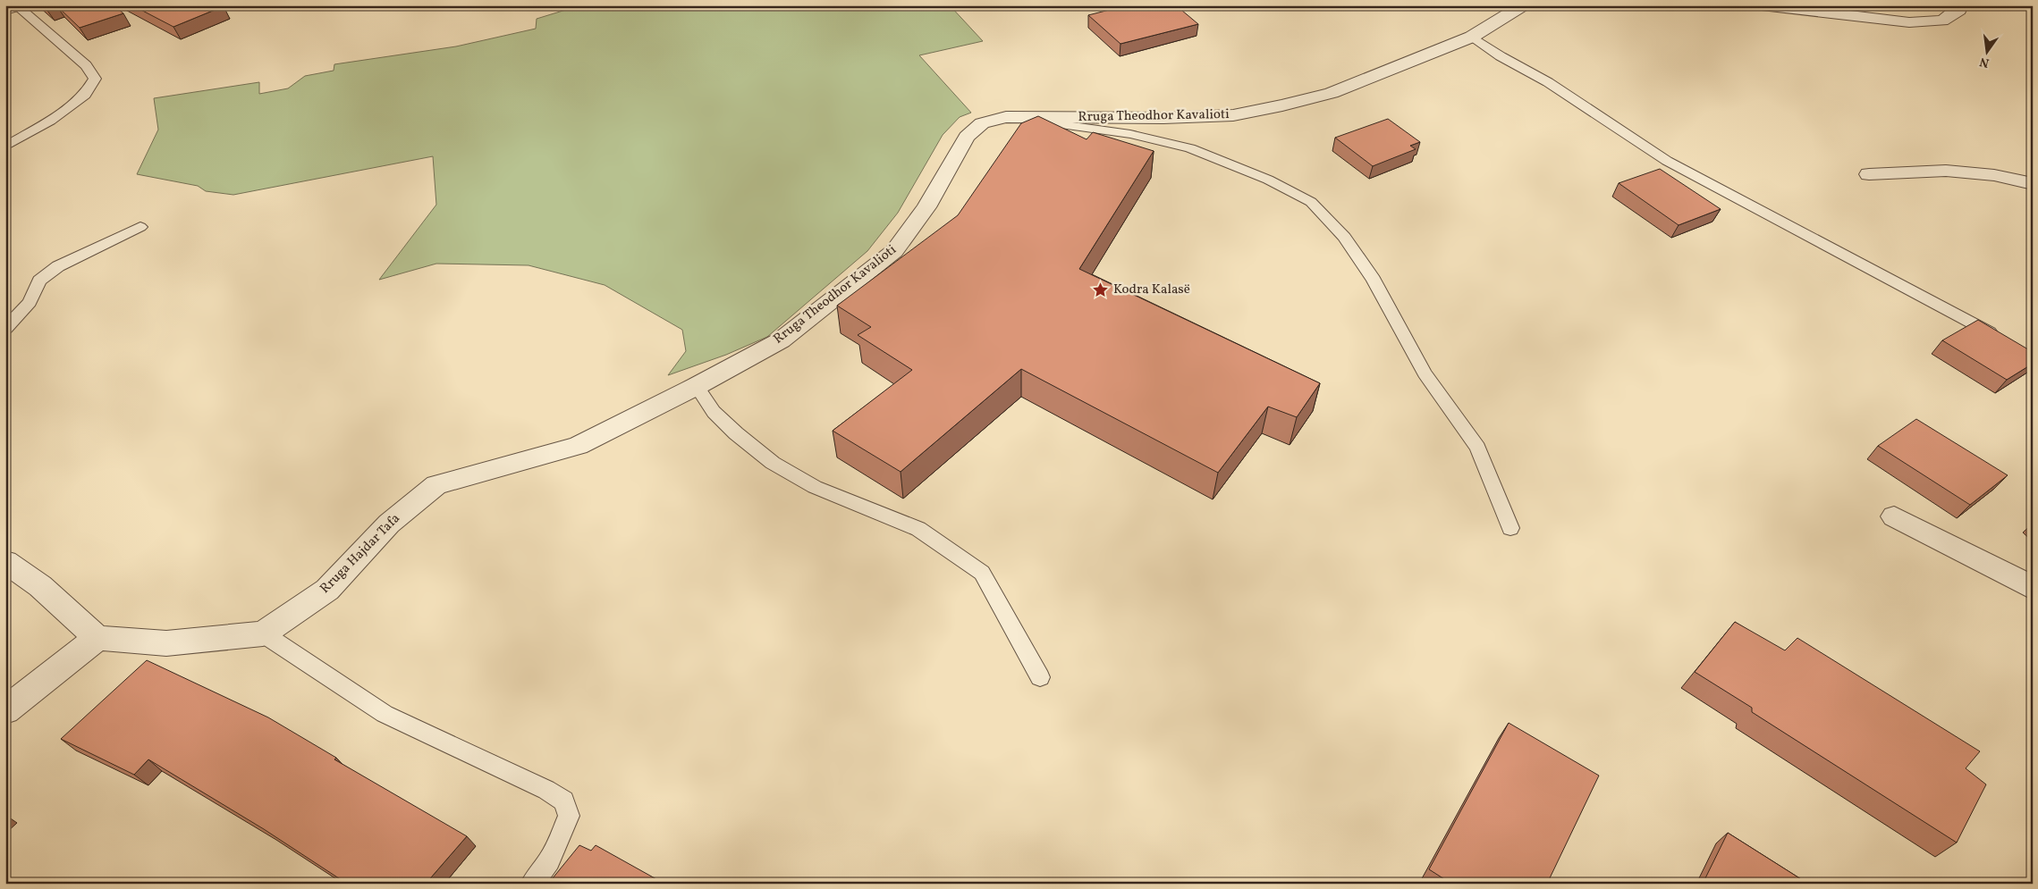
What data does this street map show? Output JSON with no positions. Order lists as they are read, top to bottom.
{
  "streets": {
    "street": ["Rruga Theodhor Kavalioti", "Rruga Hajdar Tafa"]
  },
  "crossings": [
    ["Rruga Theodhor Kavalioti", "Rruga Hajdar Tafa"]
  ],
  "places": {
    "place": ["Kodra Kalasë"]
  },
  "north": "bottom"
}
